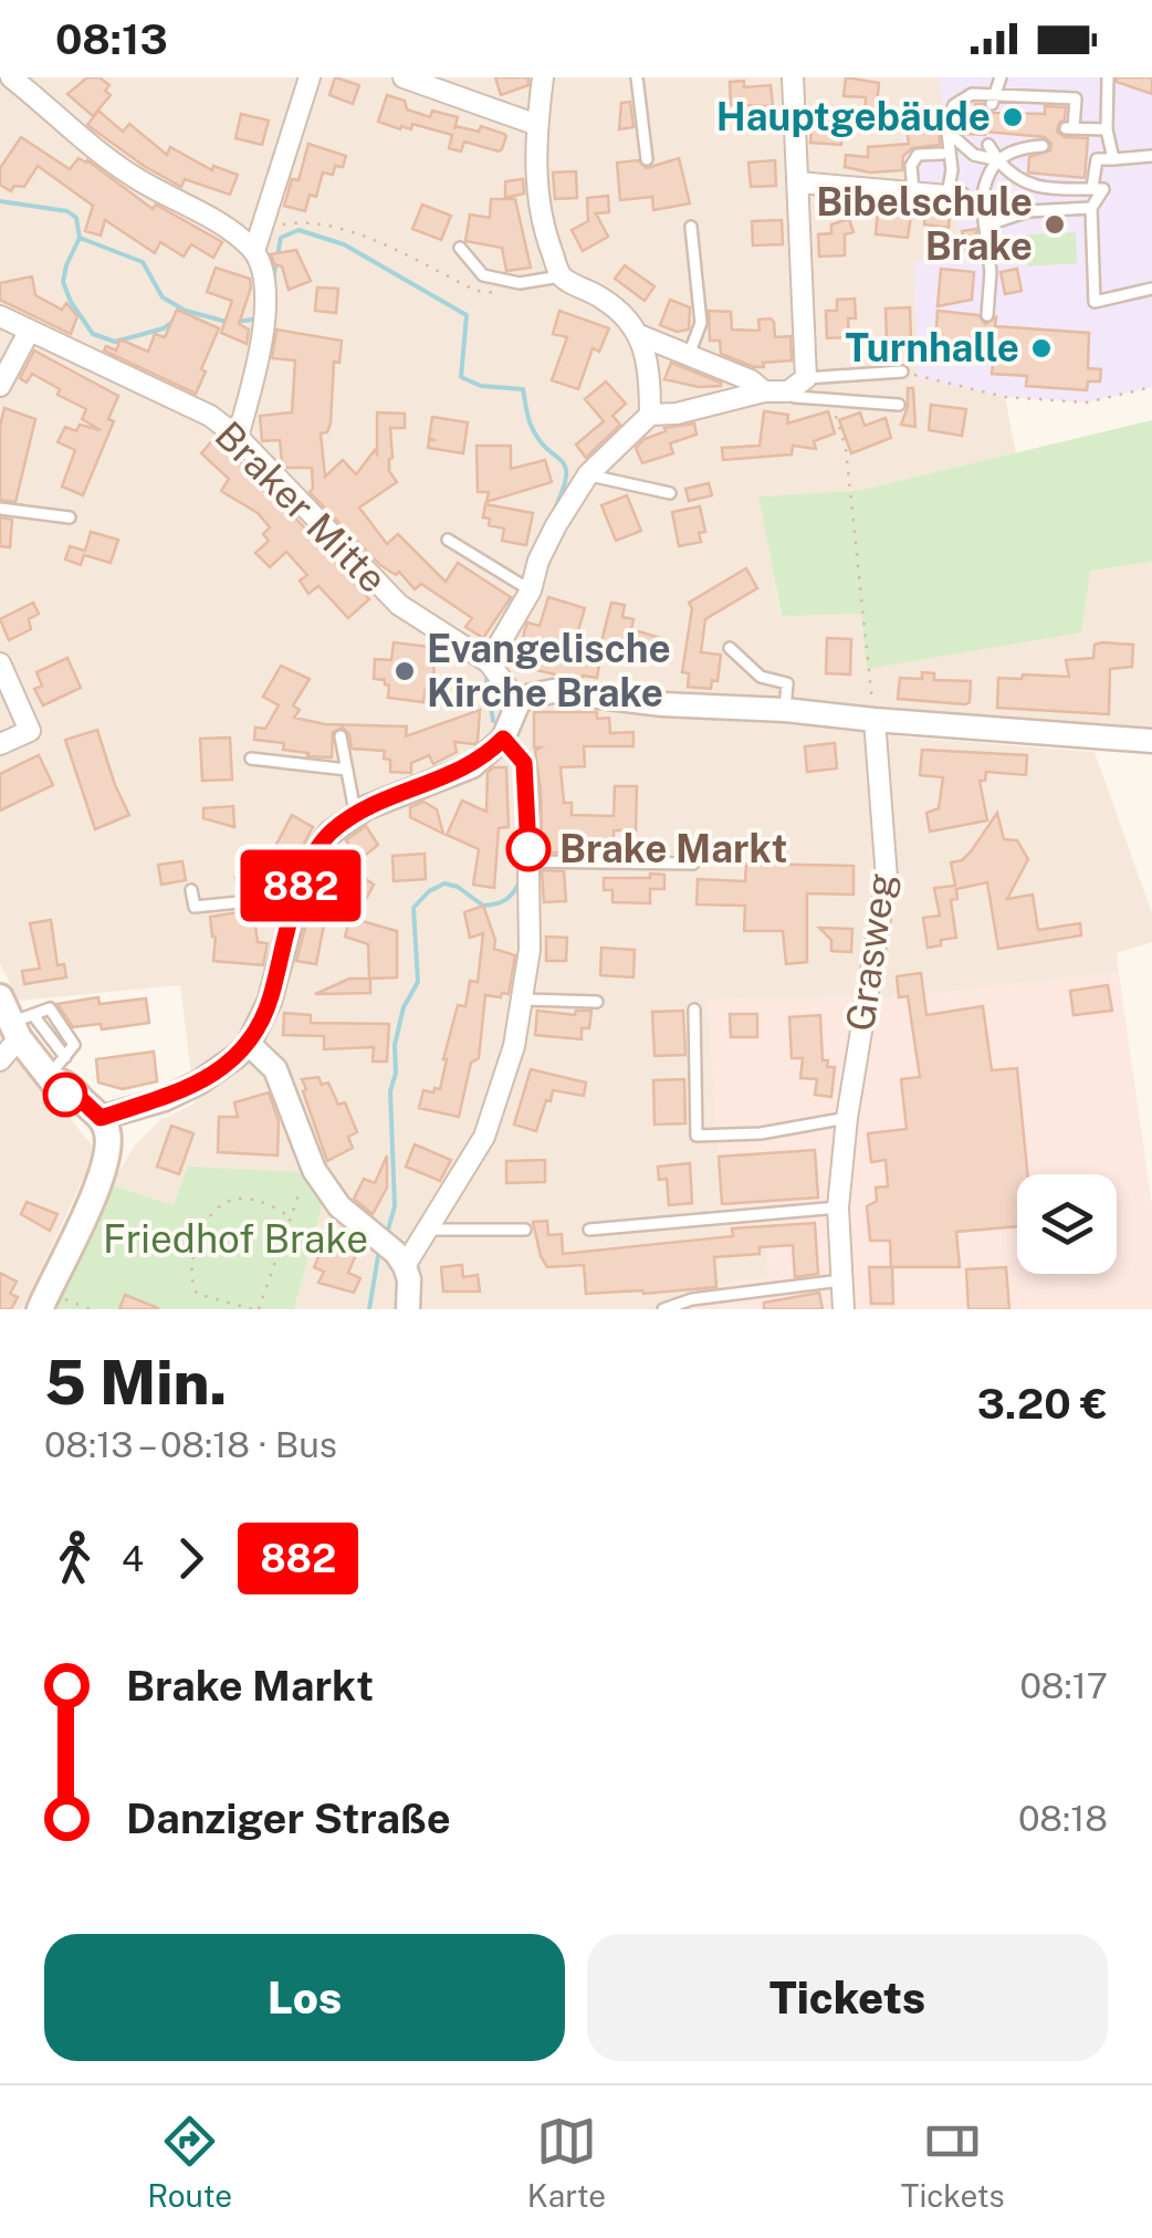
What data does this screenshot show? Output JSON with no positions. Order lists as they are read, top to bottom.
{
  "streets": {
    "street": ["Braker Mitte", "Grasweg"]
  },
  "parks": ["Friedhof Brake"],
  "places": [
    "Hauptgebäude",
    "Bibelschule Brake",
    "Turnhalle",
    "Evangelische Kirche Brake",
    "Brake Markt"
  ],
  "lines": ["bus line 882"],
  "page": {
    "status": "08:13",
    "on_map": "882",
    "heading": ["5 Min.", "08:13 – 08:18 · Bus", "3.20 €"],
    "legs": ["4", "882"],
    "list": [
      {
        "name": "Brake Markt",
        "value": "08:17"
      },
      {
        "name": "Danziger Straße",
        "value": "08:18"
      }
    ],
    "buttons": ["Los", "Tickets"],
    "tabs": ["Route", "Karte", "Tickets"]
  }
}
